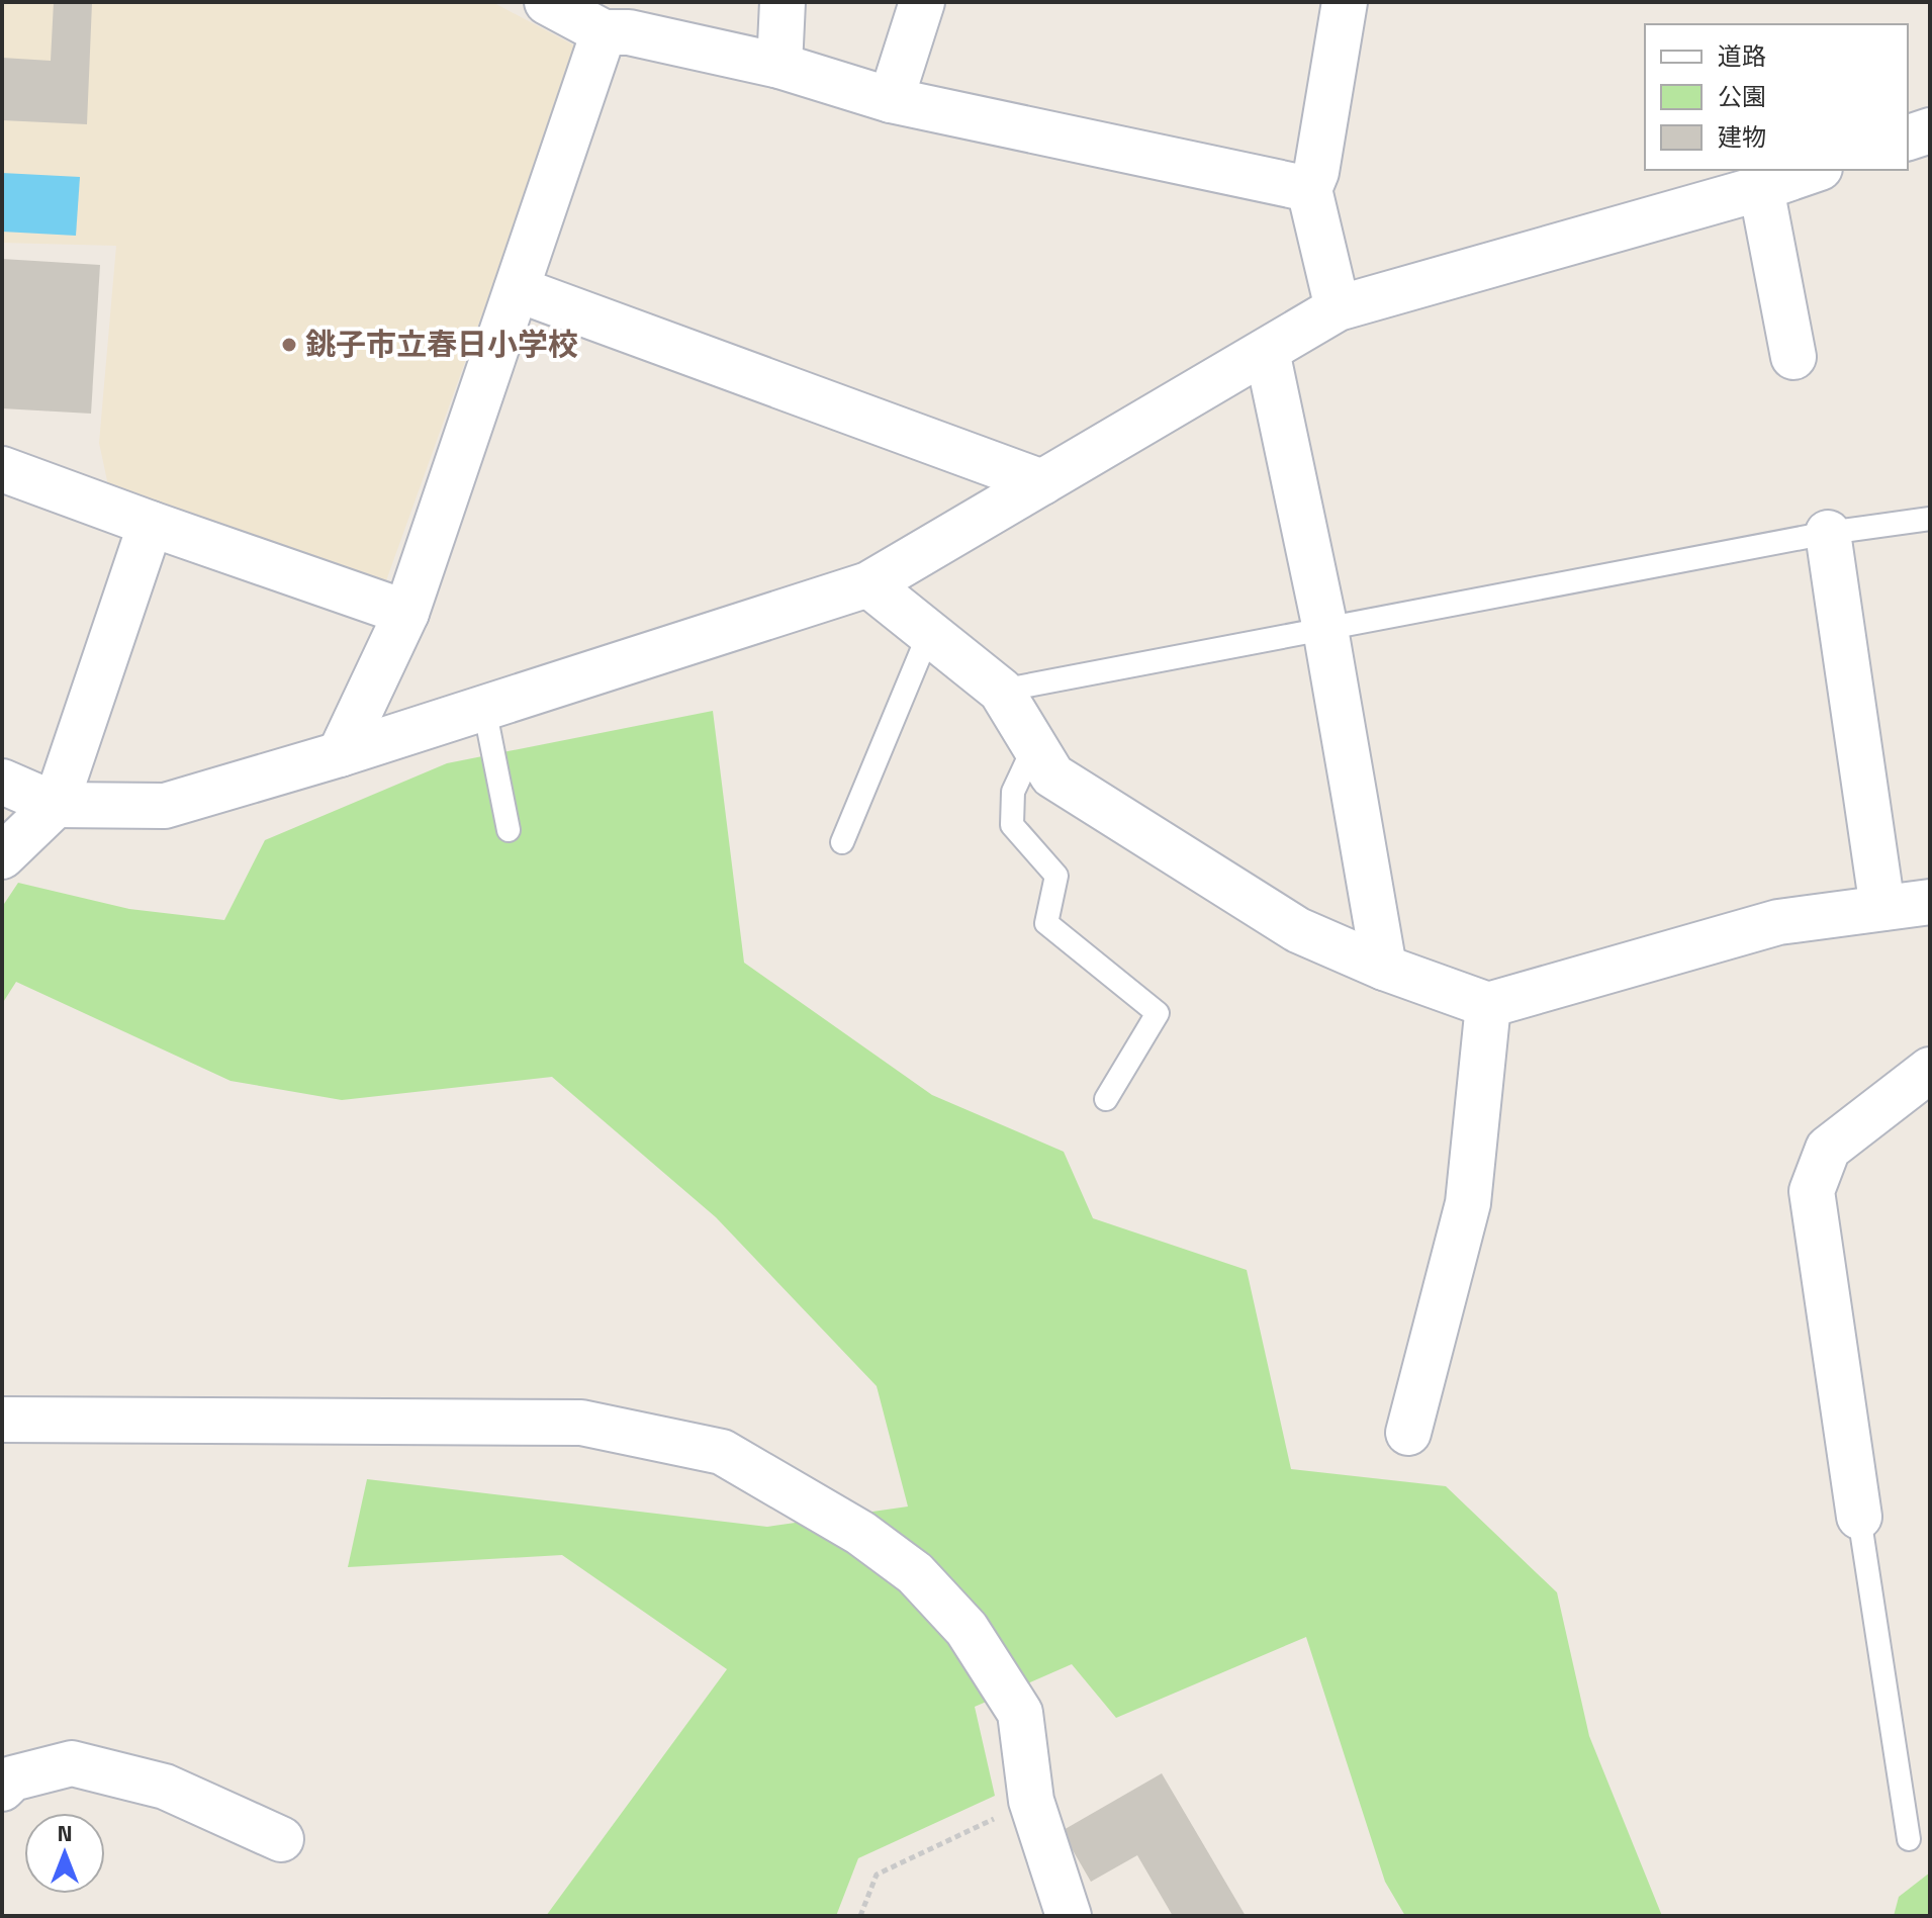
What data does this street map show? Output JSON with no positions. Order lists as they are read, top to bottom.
{
  "places": ["銚子市立春日小学校"],
  "legend": ["道路", "公園", "建物"],
  "north": "top"
}
